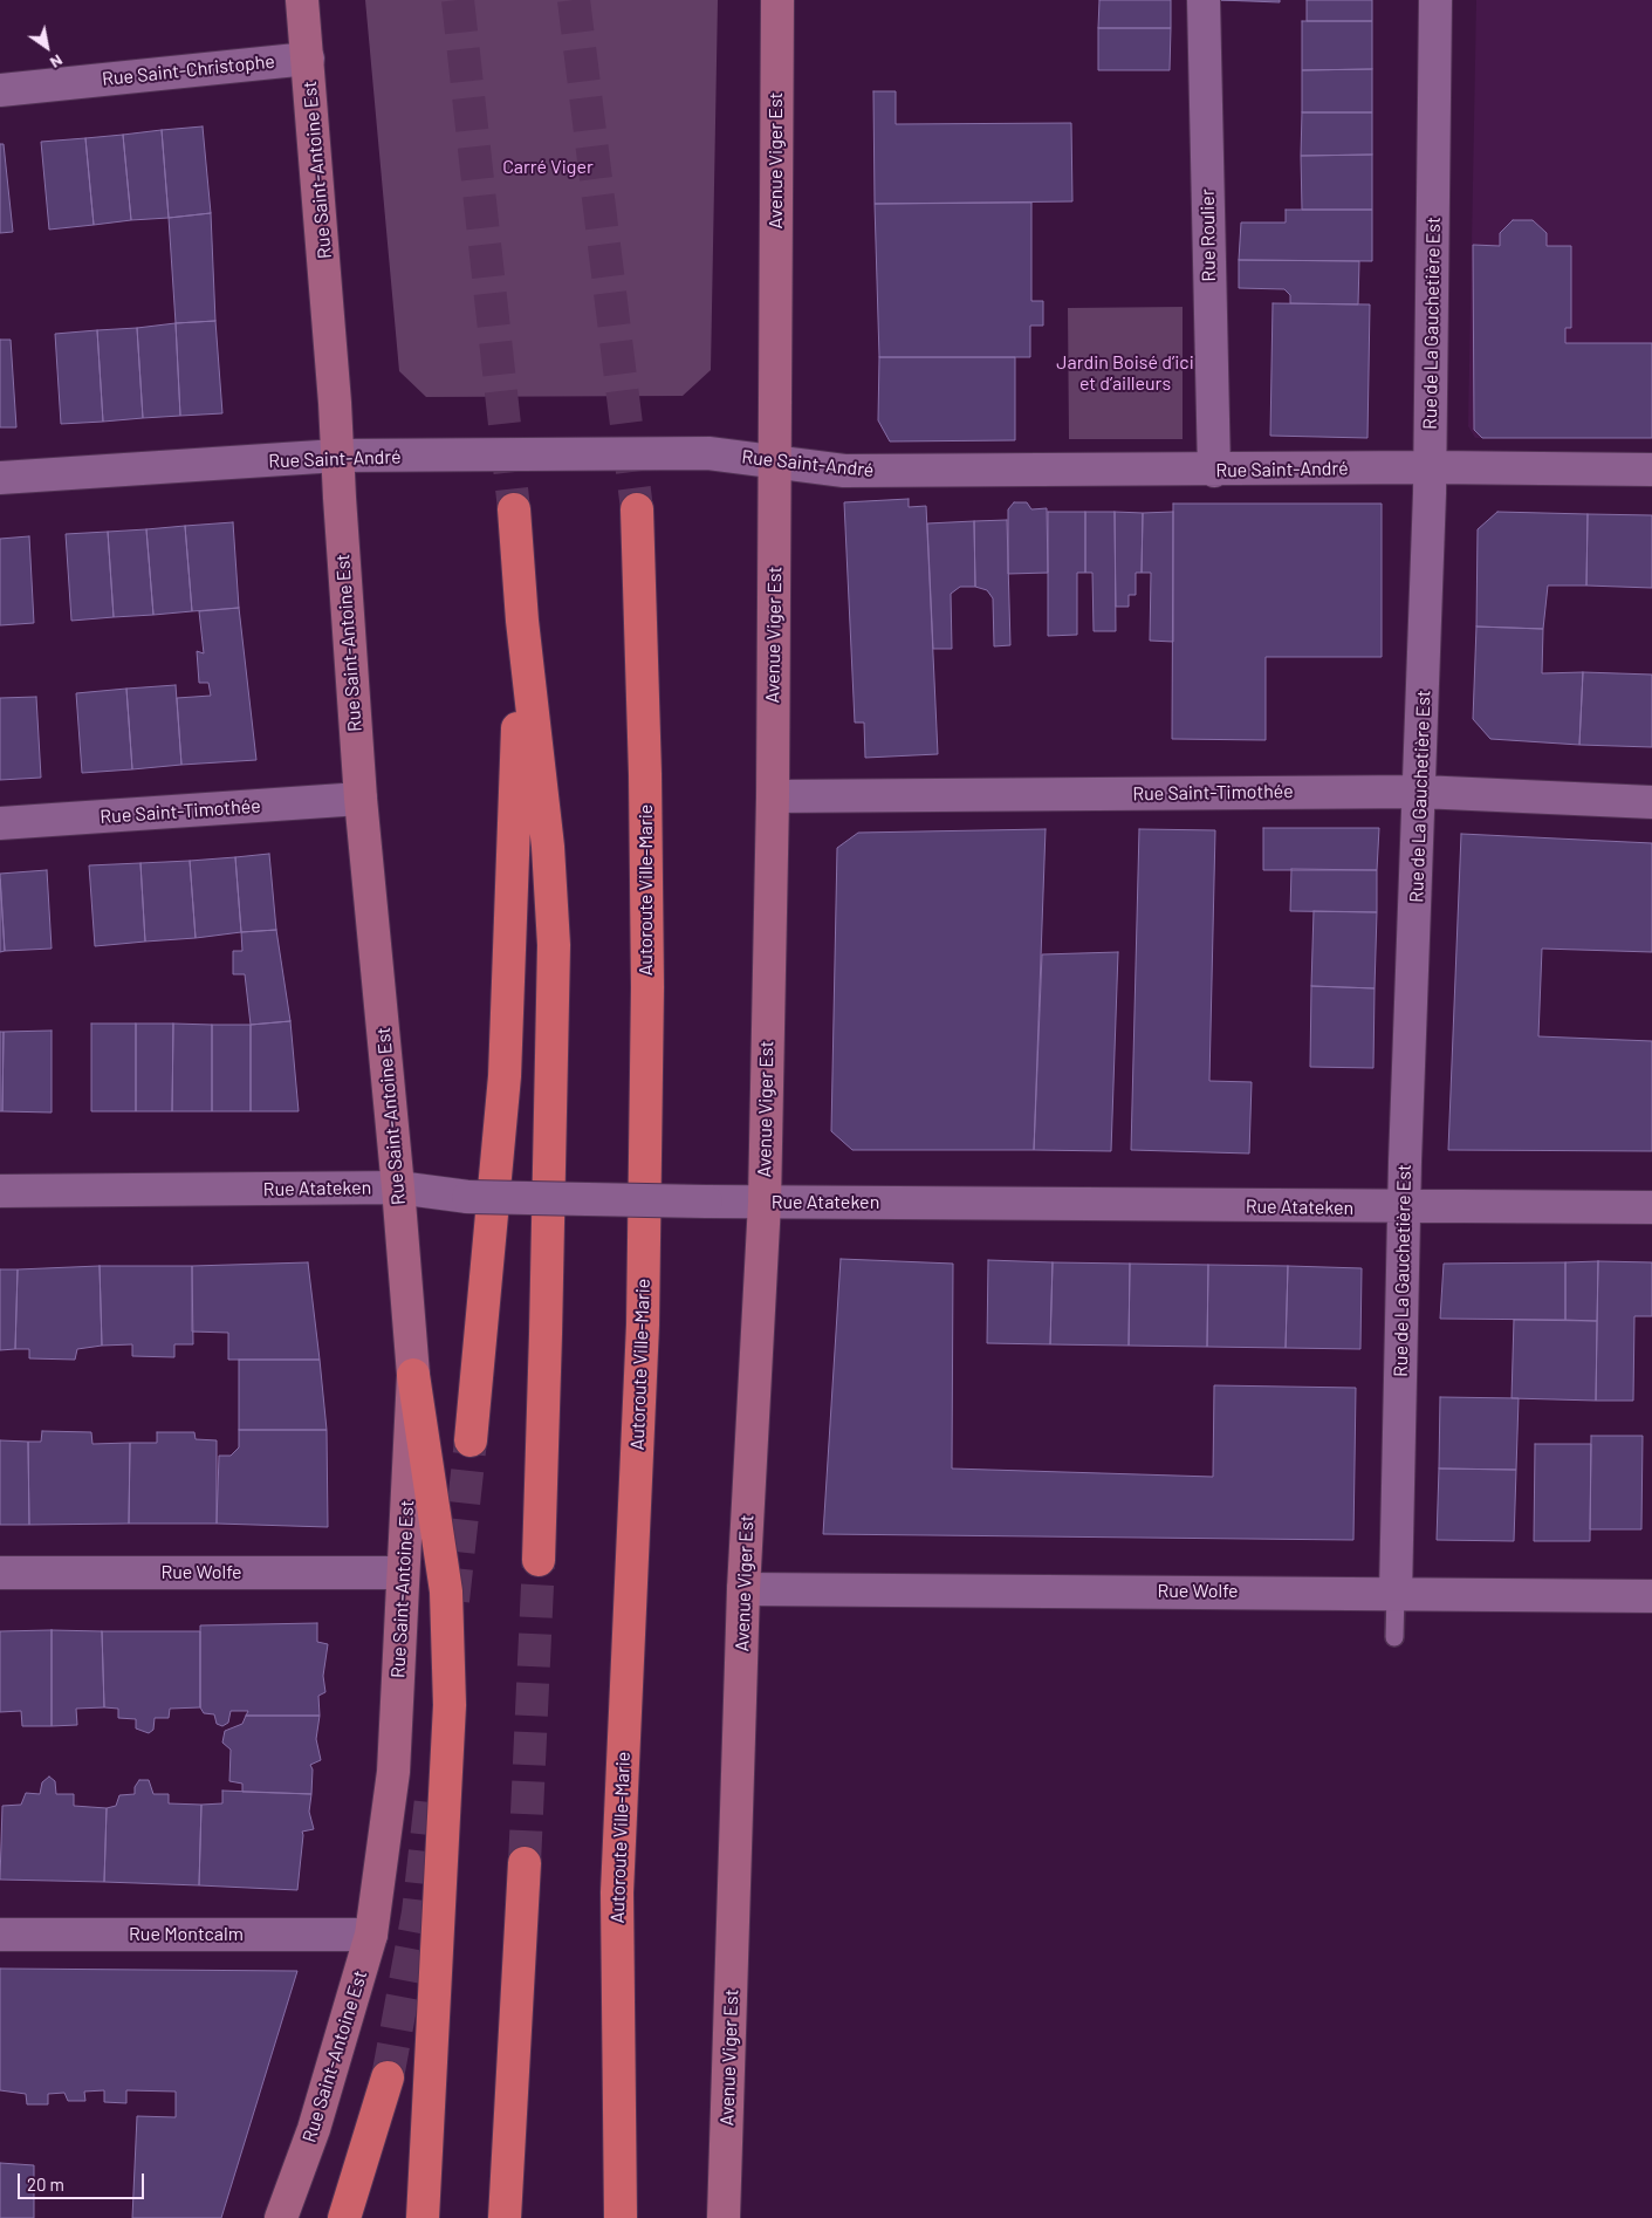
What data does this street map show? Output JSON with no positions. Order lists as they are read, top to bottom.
{
  "streets": {
    "highway": ["Autoroute Ville-Marie"],
    "main road": ["Avenue Viger Est", "Rue Saint-Antoine Est"],
    "street": [
      "Rue Saint-Christophe",
      "Rue Roulier",
      "Rue de La Gauchetière Est",
      "Rue Saint-André",
      "Rue Saint-Timothée",
      "Rue Atateken",
      "Rue Wolfe",
      "Rue Montcalm"
    ]
  },
  "crossings": [
    ["Rue Saint-Christophe", "Rue Saint-Antoine Est"],
    ["Avenue Viger Est", "Rue Saint-André"],
    ["Avenue Viger Est", "Rue Saint-Timothée"],
    ["Avenue Viger Est", "Rue Atateken"],
    ["Avenue Viger Est", "Rue Wolfe"],
    ["Rue Saint-Antoine Est", "Rue Saint-André"],
    ["Rue Saint-Antoine Est", "Rue Saint-Timothée"],
    ["Rue Saint-Antoine Est", "Rue Atateken"],
    ["Rue Saint-Antoine Est", "Rue Wolfe"],
    ["Rue Saint-Antoine Est", "Rue Montcalm"],
    ["Rue Roulier", "Rue Saint-André"],
    ["Rue de La Gauchetière Est", "Rue Saint-André"],
    ["Rue de La Gauchetière Est", "Rue Saint-Timothée"],
    ["Rue de La Gauchetière Est", "Rue Atateken"],
    ["Rue de La Gauchetière Est", "Rue Wolfe"]
  ],
  "parks": ["Carré Viger", "Jardin Boisé d’ici et d’ailleurs"],
  "scale_bar": "20 m",
  "north": "bottom right"
}
